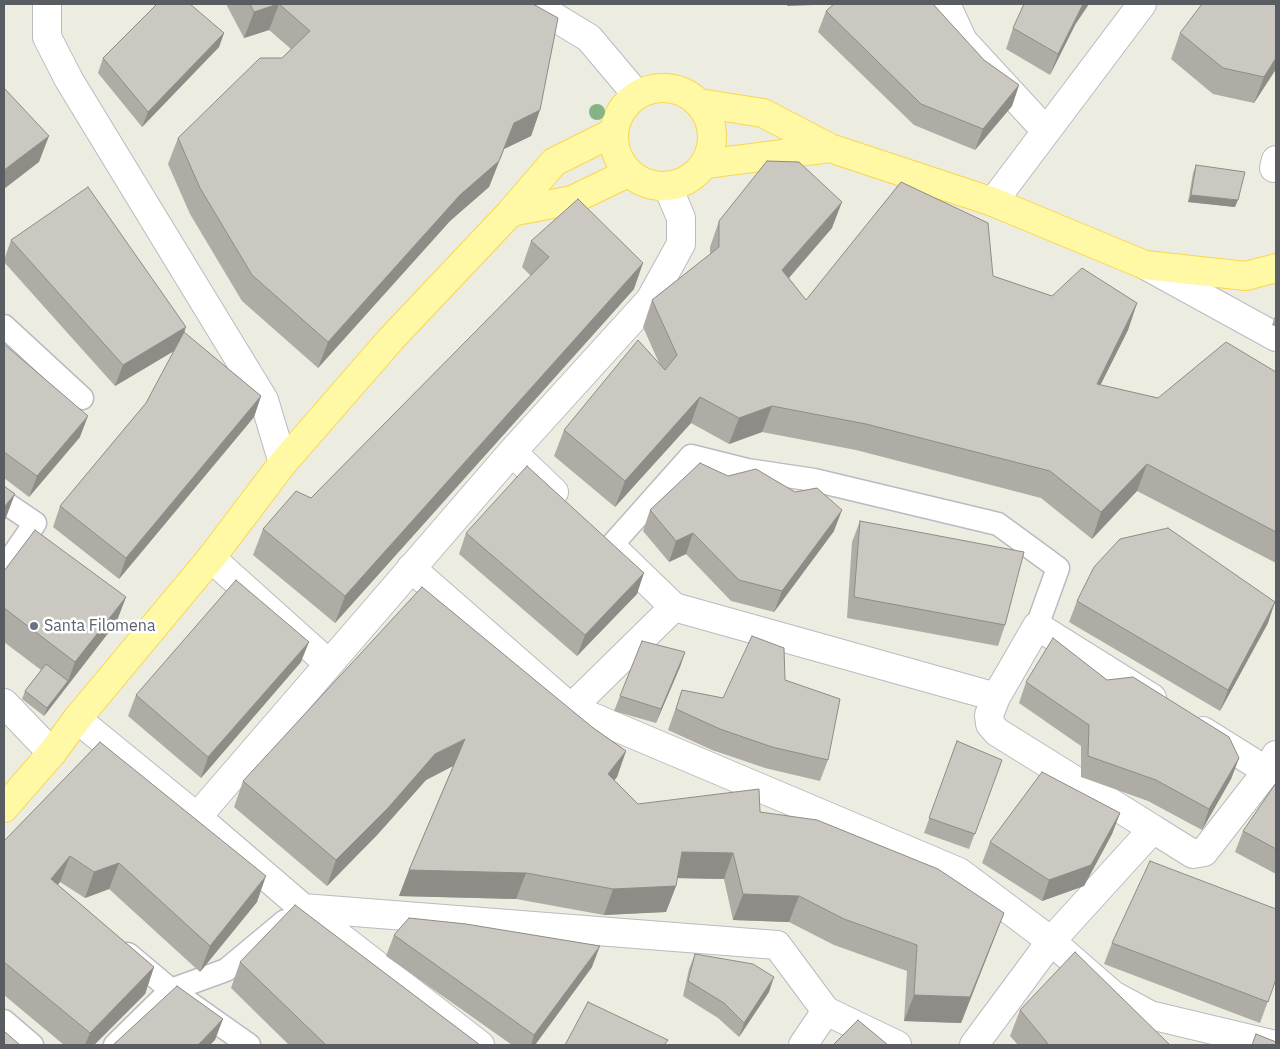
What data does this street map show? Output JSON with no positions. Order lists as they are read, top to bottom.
{
  "places": ["Santa Filomena"]
}
